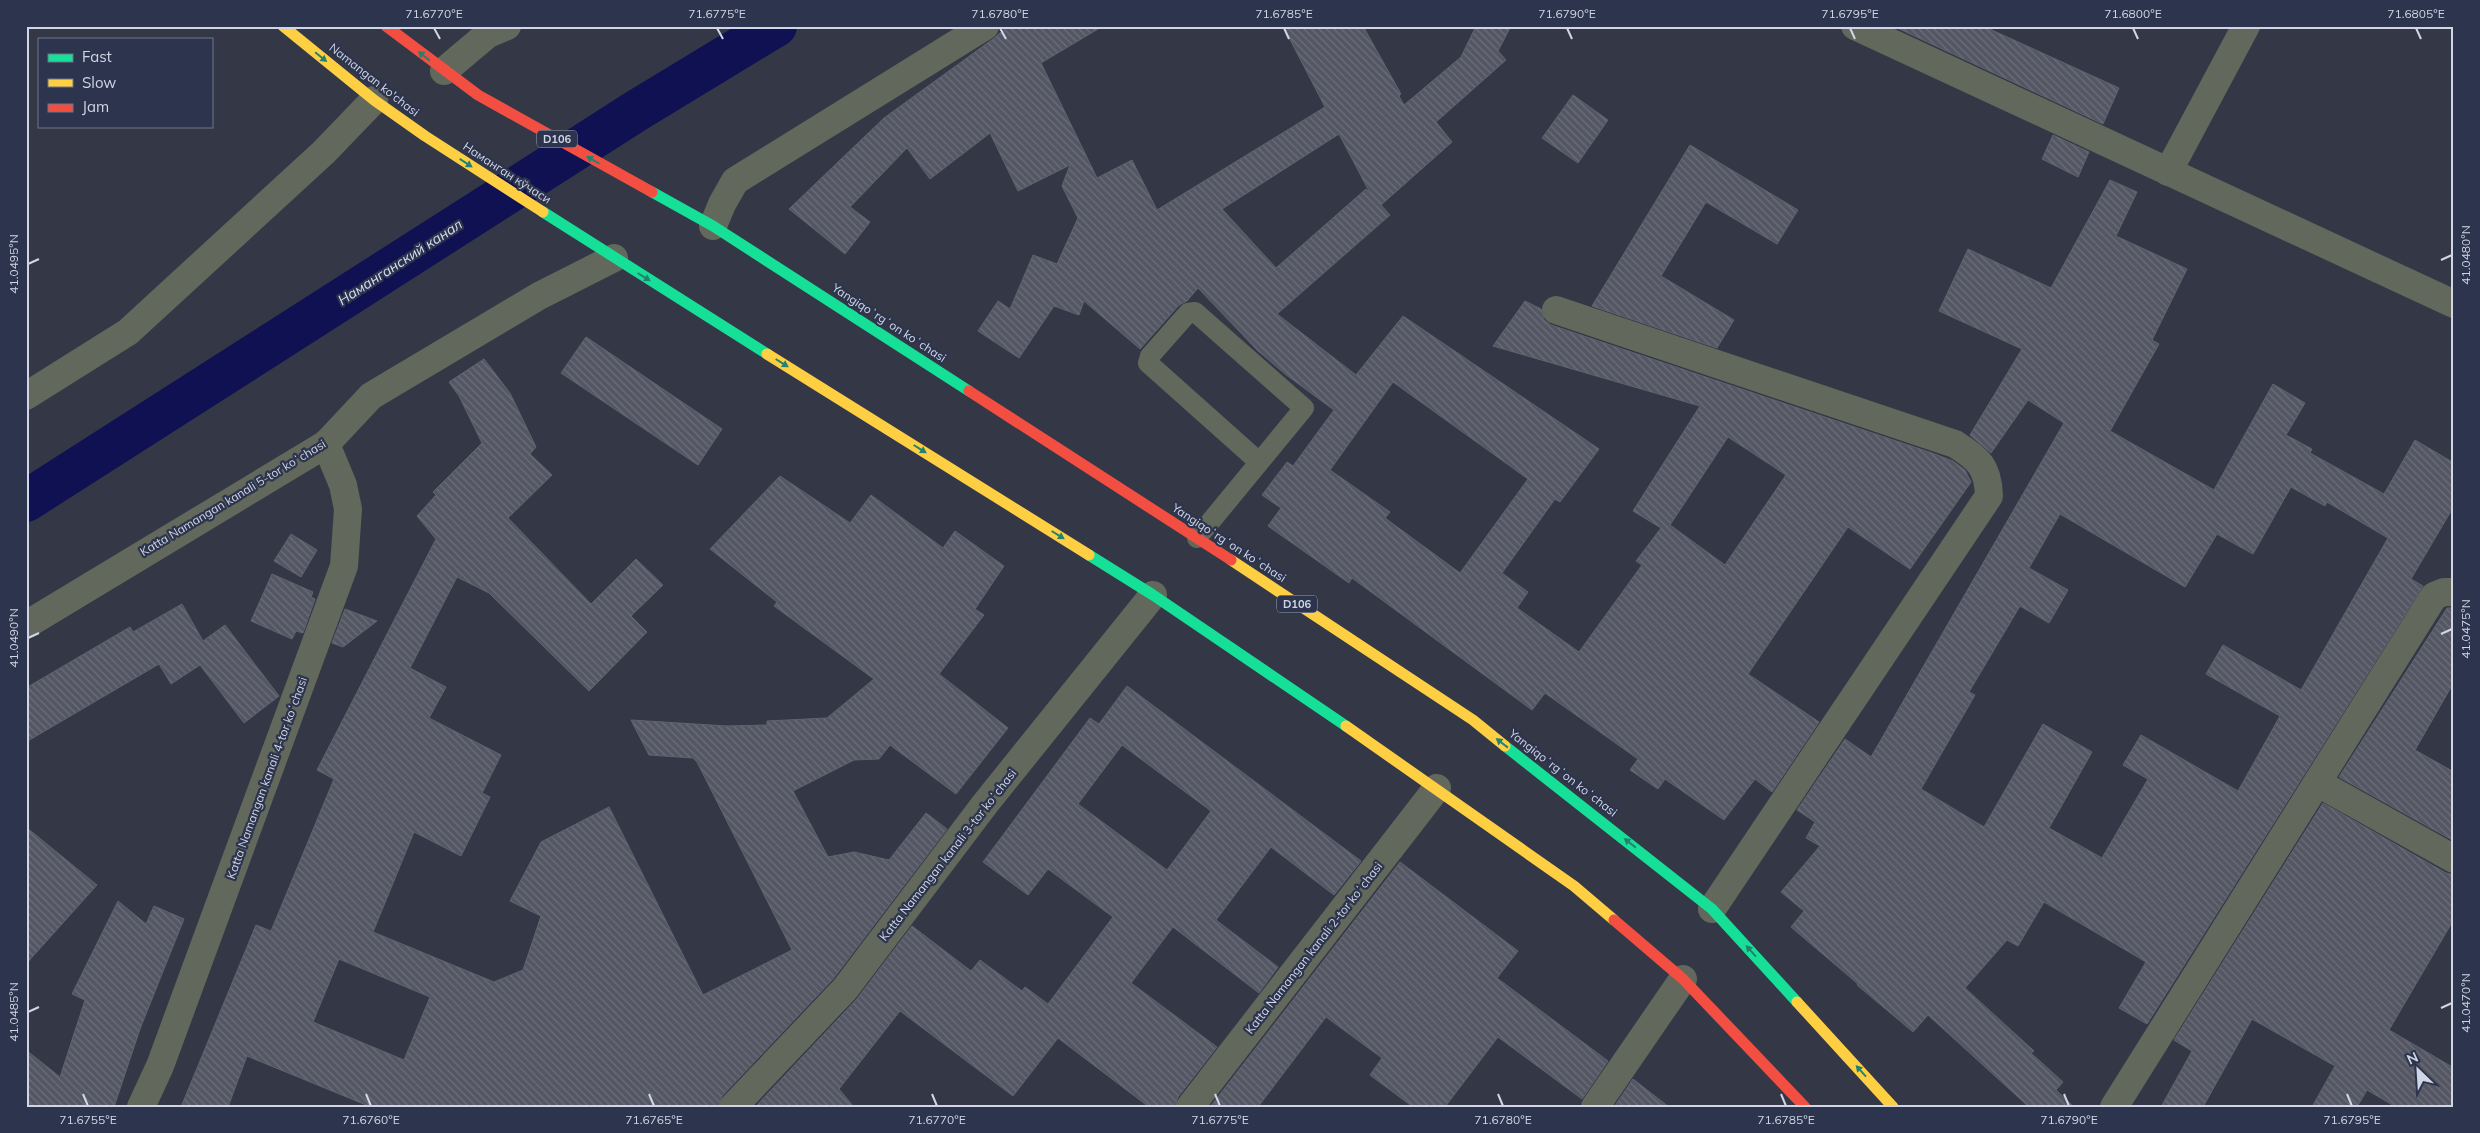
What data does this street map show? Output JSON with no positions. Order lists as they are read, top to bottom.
{
  "streets": {
    "main road": [
      "Namangan ko'chasi",
      "D106",
      "Наманган кўчаси",
      "Yangiqoʻrgʻon koʻchasi"
    ],
    "street": [
      "Katta Namangan kanali 5-tor koʻchasi",
      "Katta Namangan kanali 4-tor koʻchasi",
      "Katta Namangan kanali 3-tor koʻchasi",
      "Katta Namangan kanali 2-tor koʻchasi"
    ]
  },
  "crossings": [
    ["Namangan ko'chasi", "Наманган кўчаси"],
    ["D106", "Yangiqoʻrgʻon koʻchasi"],
    ["Наманган кўчаси", "Katta Namangan kanali 5-tor koʻchasi"],
    ["Katta Namangan kanali 5-tor koʻchasi", "Katta Namangan kanali 4-tor koʻchasi"]
  ],
  "one_way": ["Наманган кўчаси"],
  "water": ["Наманганский канал"],
  "legend": ["Fast", "Slow", "Jam"],
  "north": "top left",
  "coordinates": [
    "71.6770°E",
    "71.6775°E",
    "71.6780°E",
    "71.6785°E",
    "71.6790°E",
    "71.6795°E",
    "71.6800°E",
    "71.6805°E",
    "41.0480°N",
    "41.0495°N",
    "41.0475°N",
    "41.0490°N",
    "41.0470°N",
    "41.0485°N",
    "71.6755°E",
    "71.6760°E",
    "71.6765°E"
  ]
}
